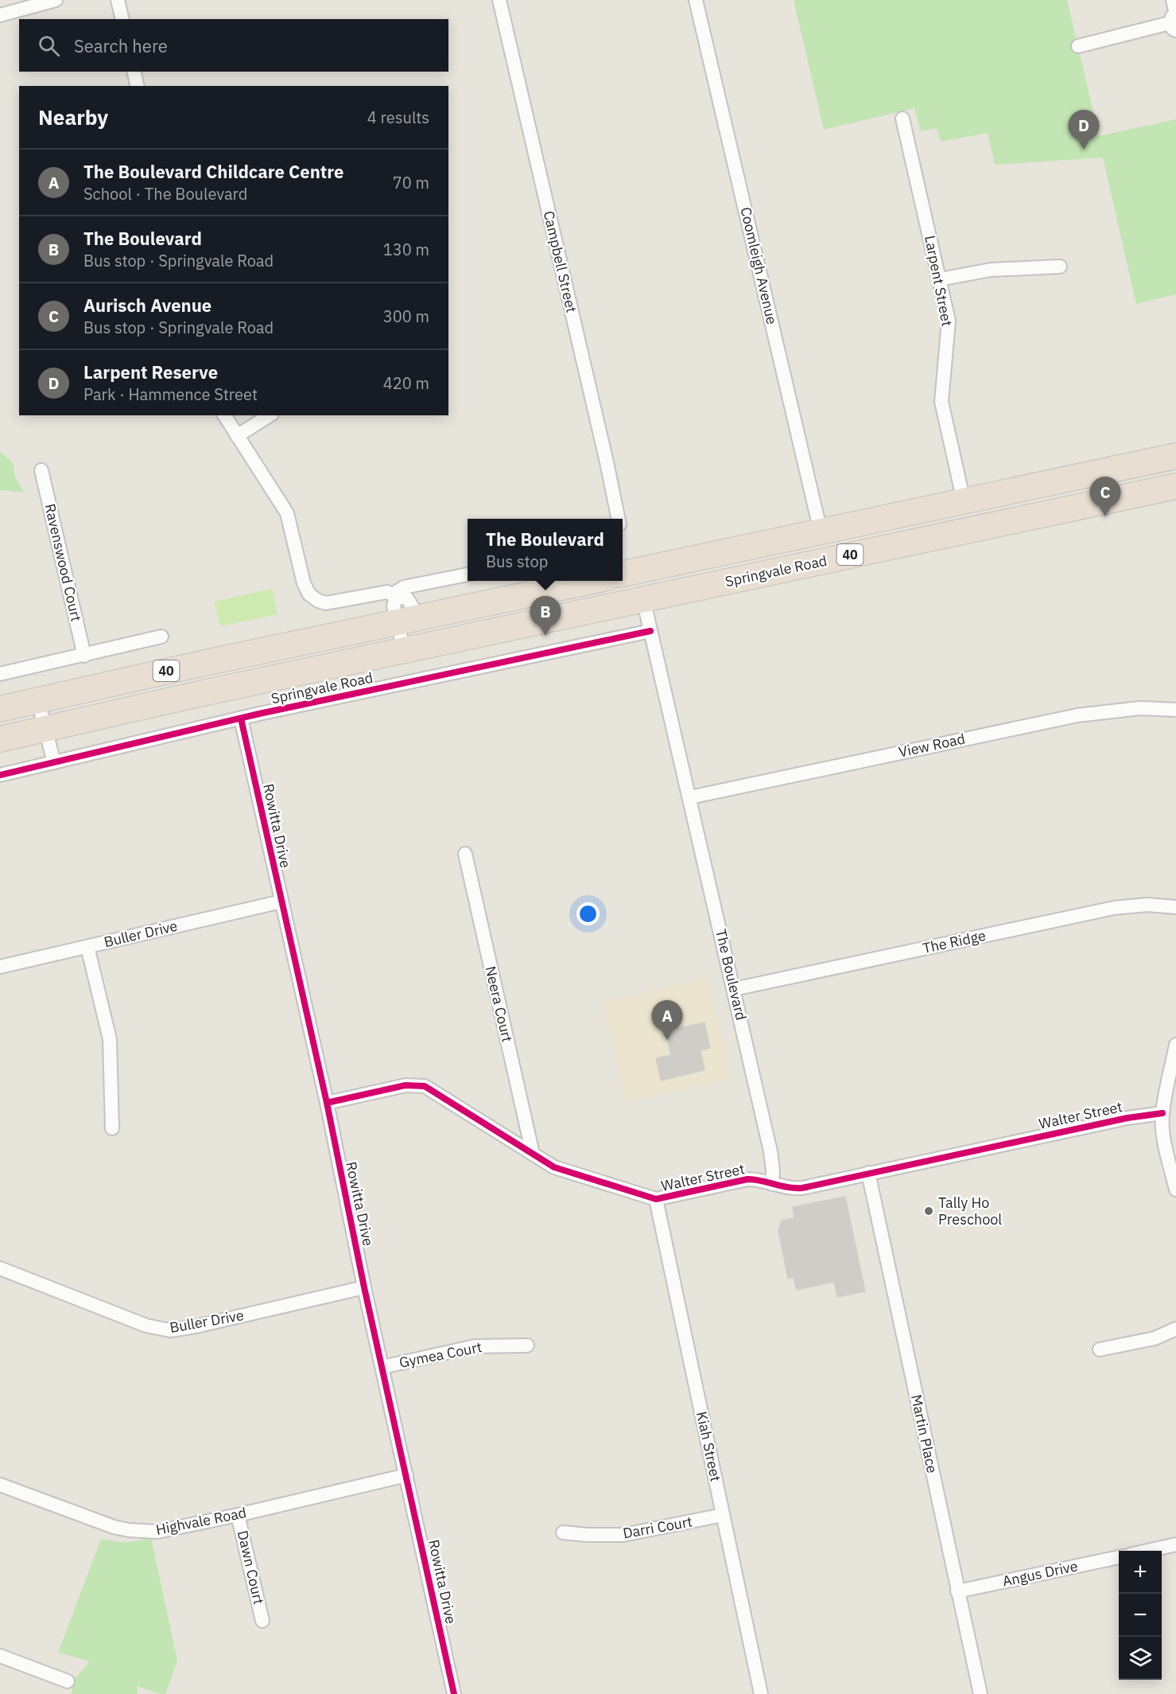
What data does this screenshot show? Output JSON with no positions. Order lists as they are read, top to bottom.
{
  "streets": {
    "highway": ["40", "Springvale Road"],
    "street": [
      "Campbell Street",
      "Coomleigh Avenue",
      "Larpent Street",
      "Ravenswood Court",
      "View Road",
      "Rowitta Drive",
      "Buller Drive",
      "The Ridge",
      "The Boulevard",
      "Neera Court",
      "Walter Street",
      "Gymea Court",
      "Martin Place",
      "Kiah Street",
      "Highvale Road",
      "Darri Court",
      "Dawn Court",
      "Angus Drive"
    ]
  },
  "crossings": [
    ["Coomleigh Avenue", "Springvale Road"],
    ["Larpent Street", "Springvale Road"],
    ["Springvale Road", "Rowitta Drive"],
    ["Springvale Road", "The Boulevard"],
    ["View Road", "The Boulevard"],
    ["Rowitta Drive", "Buller Drive"],
    ["Rowitta Drive", "Walter Street"],
    ["Rowitta Drive", "Gymea Court"],
    ["Rowitta Drive", "Highvale Road"],
    ["The Ridge", "The Boulevard"],
    ["The Boulevard", "Walter Street"],
    ["Neera Court", "Walter Street"],
    ["Walter Street", "Martin Place"],
    ["Walter Street", "Kiah Street"],
    ["Martin Place", "Angus Drive"],
    ["Kiah Street", "Darri Court"],
    ["Highvale Road", "Dawn Court"]
  ],
  "places": ["Tally Ho Preschool"],
  "page": {
    "search": "Search here",
    "heading": ["Nearby", "4 results"],
    "pins": [
      "D",
      "C",
      "B",
      "A"
    ],
    "list": [
      {
        "mark": "A",
        "name": "The Boulevard Childcare Centre",
        "note": "School · The Boulevard",
        "value": "70 m"
      },
      {
        "mark": "B",
        "name": "The Boulevard",
        "note": "Bus stop · Springvale Road",
        "value": "130 m"
      },
      {
        "mark": "C",
        "name": "Aurisch Avenue",
        "note": "Bus stop · Springvale Road",
        "value": "300 m"
      },
      {
        "mark": "D",
        "name": "Larpent Reserve",
        "note": "Park · Hammence Street",
        "value": "420 m"
      }
    ],
    "popup": ["The Boulevard", "Bus stop"],
    "map_buttons": ["+", "−"]
  }
}
